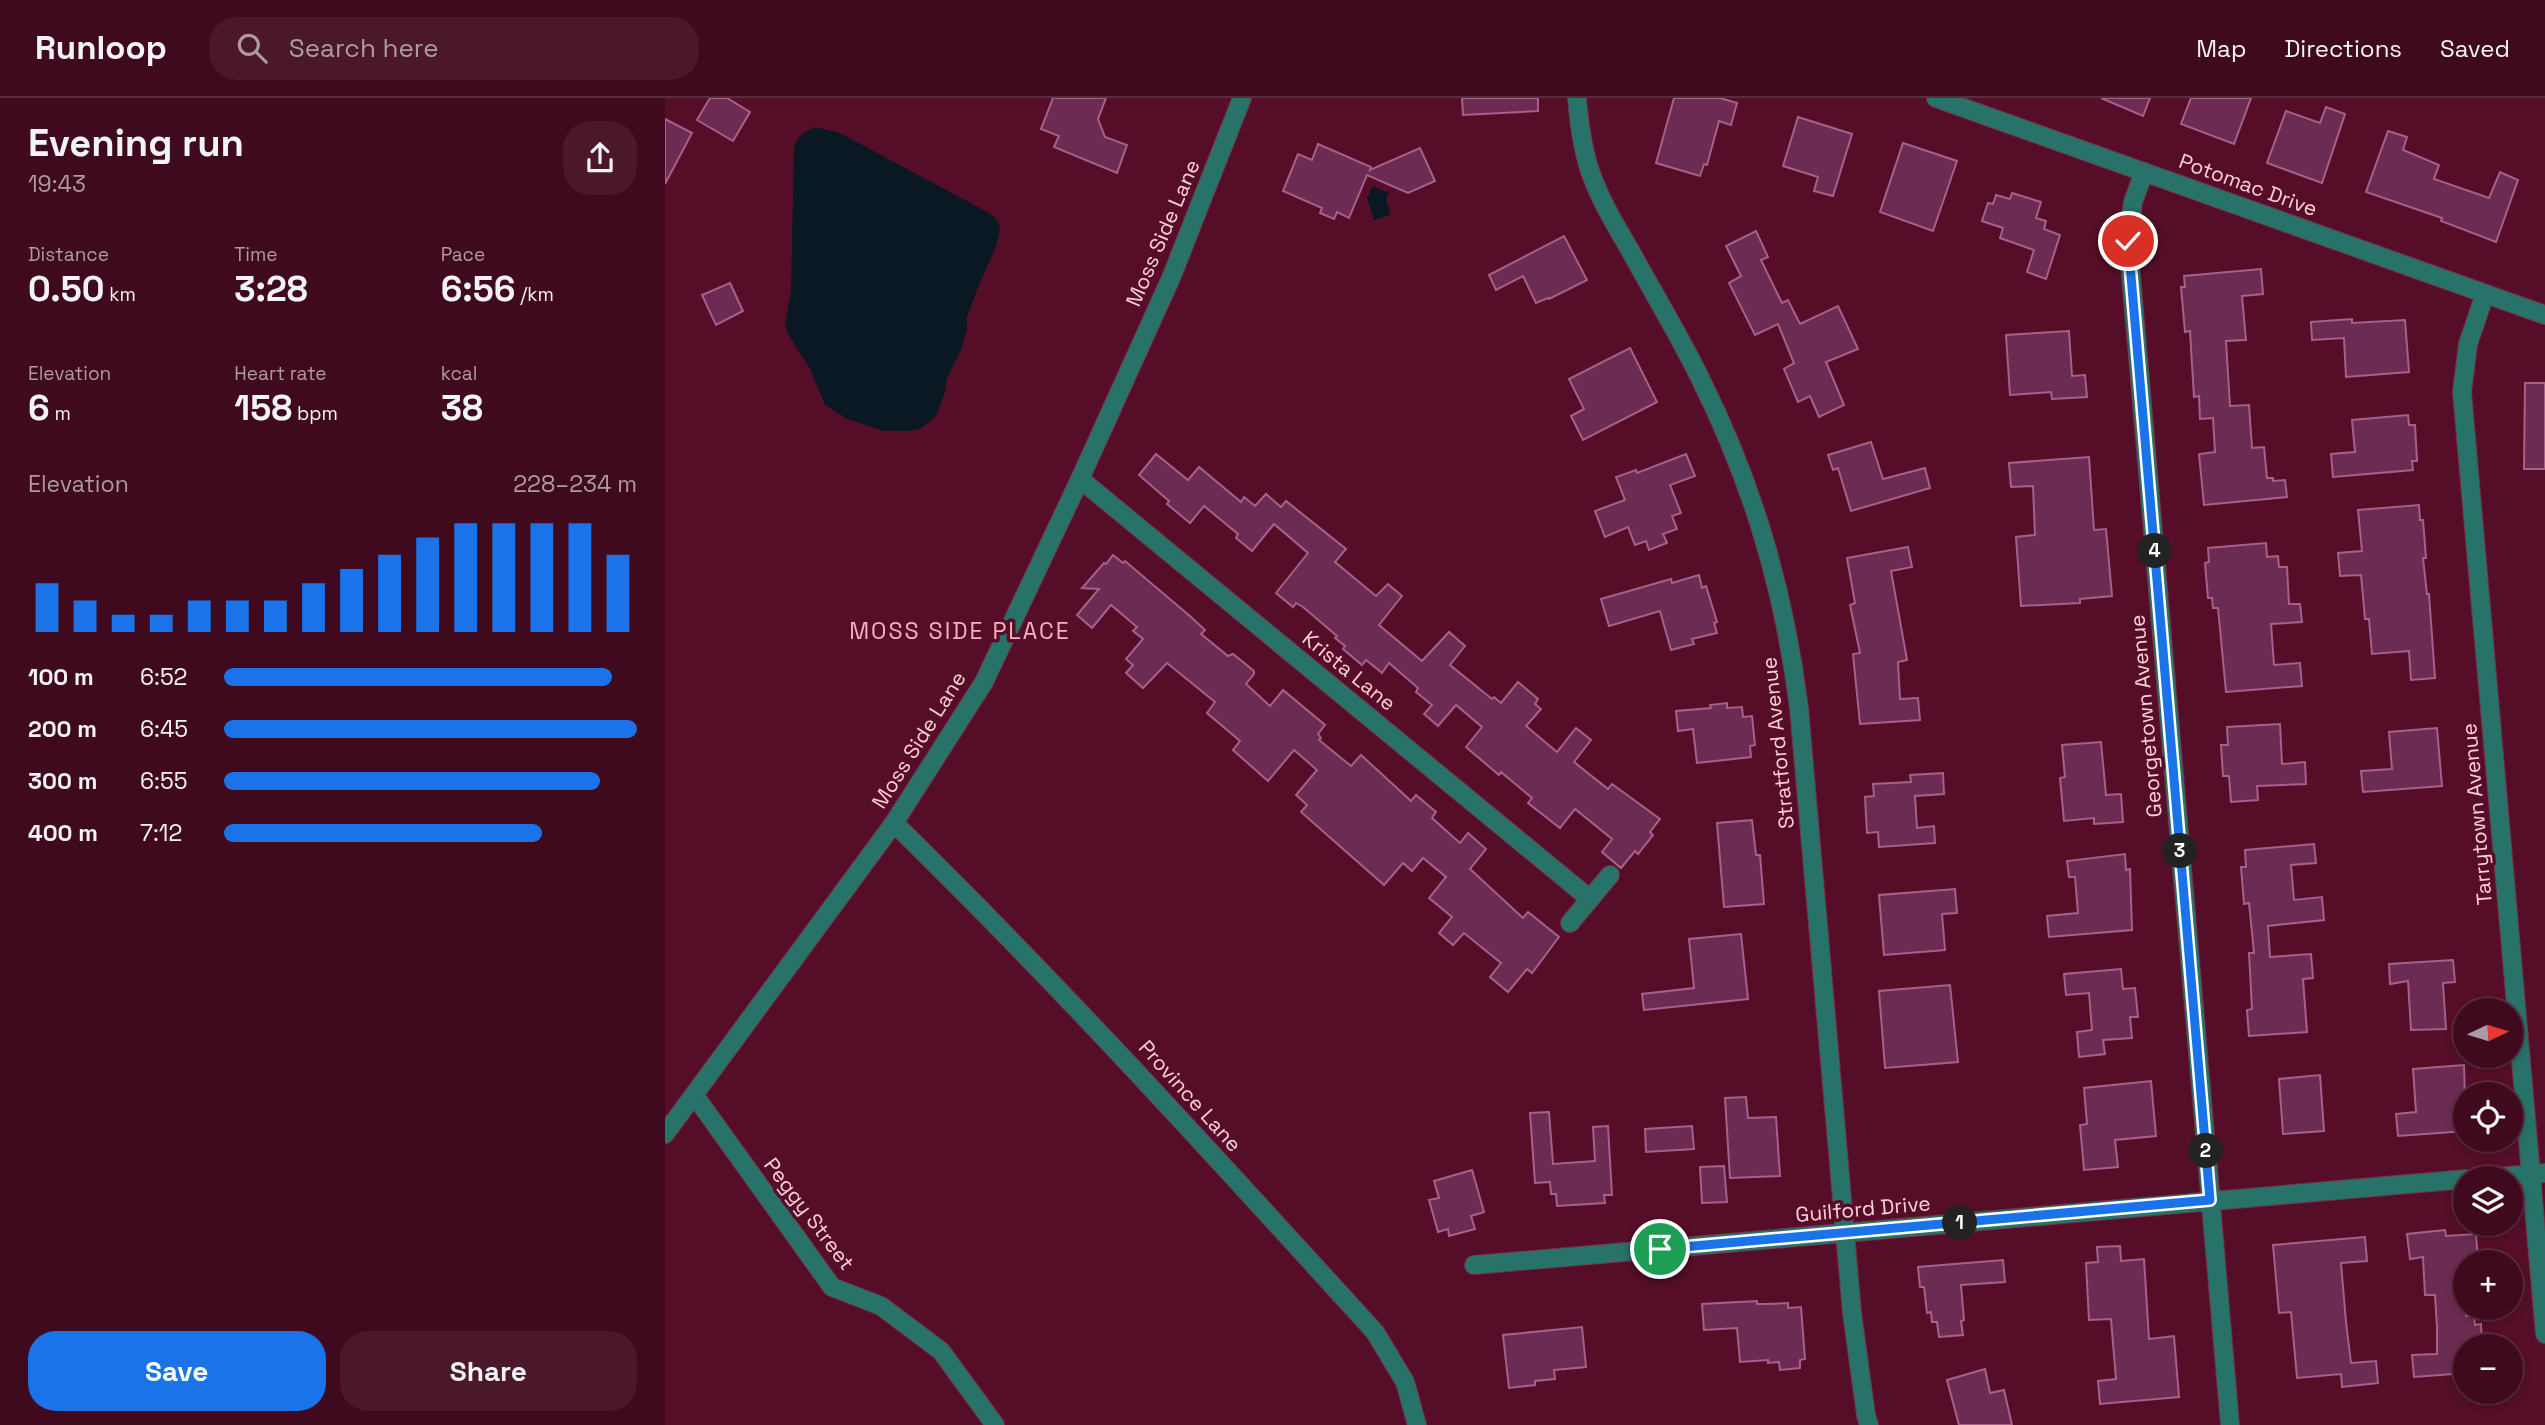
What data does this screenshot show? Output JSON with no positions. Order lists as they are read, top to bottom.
{
  "streets": {
    "street": [
      "Potomac Drive",
      "Moss Side Lane",
      "Krista Lane",
      "Georgetown Avenue",
      "Stratford Avenue",
      "Tarrytown Avenue",
      "Province Lane",
      "Guilford Drive",
      "Peggy Street"
    ]
  },
  "crossings": [
    ["Potomac Drive", "Georgetown Avenue"],
    ["Potomac Drive", "Tarrytown Avenue"],
    ["Moss Side Lane", "Krista Lane"],
    ["Moss Side Lane", "Province Lane"],
    ["Moss Side Lane", "Peggy Street"],
    ["Georgetown Avenue", "Guilford Drive"],
    ["Stratford Avenue", "Guilford Drive"]
  ],
  "districts": ["MOSS SIDE PLACE"],
  "north": "right",
  "page": {
    "header": "Runloop",
    "search": "Search here",
    "nav": ["Map", "Directions", "Saved"],
    "heading": ["Evening run", "19:43"],
    "stats": [
      ["Distance", "0.50 km"],
      ["Time", "3:28"],
      ["Pace", "6:56 /km"],
      ["Elevation", "6 m"],
      ["Heart rate", "158 bpm"],
      ["kcal", "38"]
    ],
    "chart": ["Elevation", "228–234 m"],
    "pins": [
      "4",
      "3",
      "2",
      "1"
    ],
    "list": [
      {
        "name": "100 m",
        "note": "6:52"
      },
      {
        "name": "200 m",
        "note": "6:45"
      },
      {
        "name": "300 m",
        "note": "6:55"
      },
      {
        "name": "400 m",
        "note": "7:12"
      }
    ],
    "map_buttons": ["+", "−"],
    "buttons": ["Save", "Share"]
  }
}
